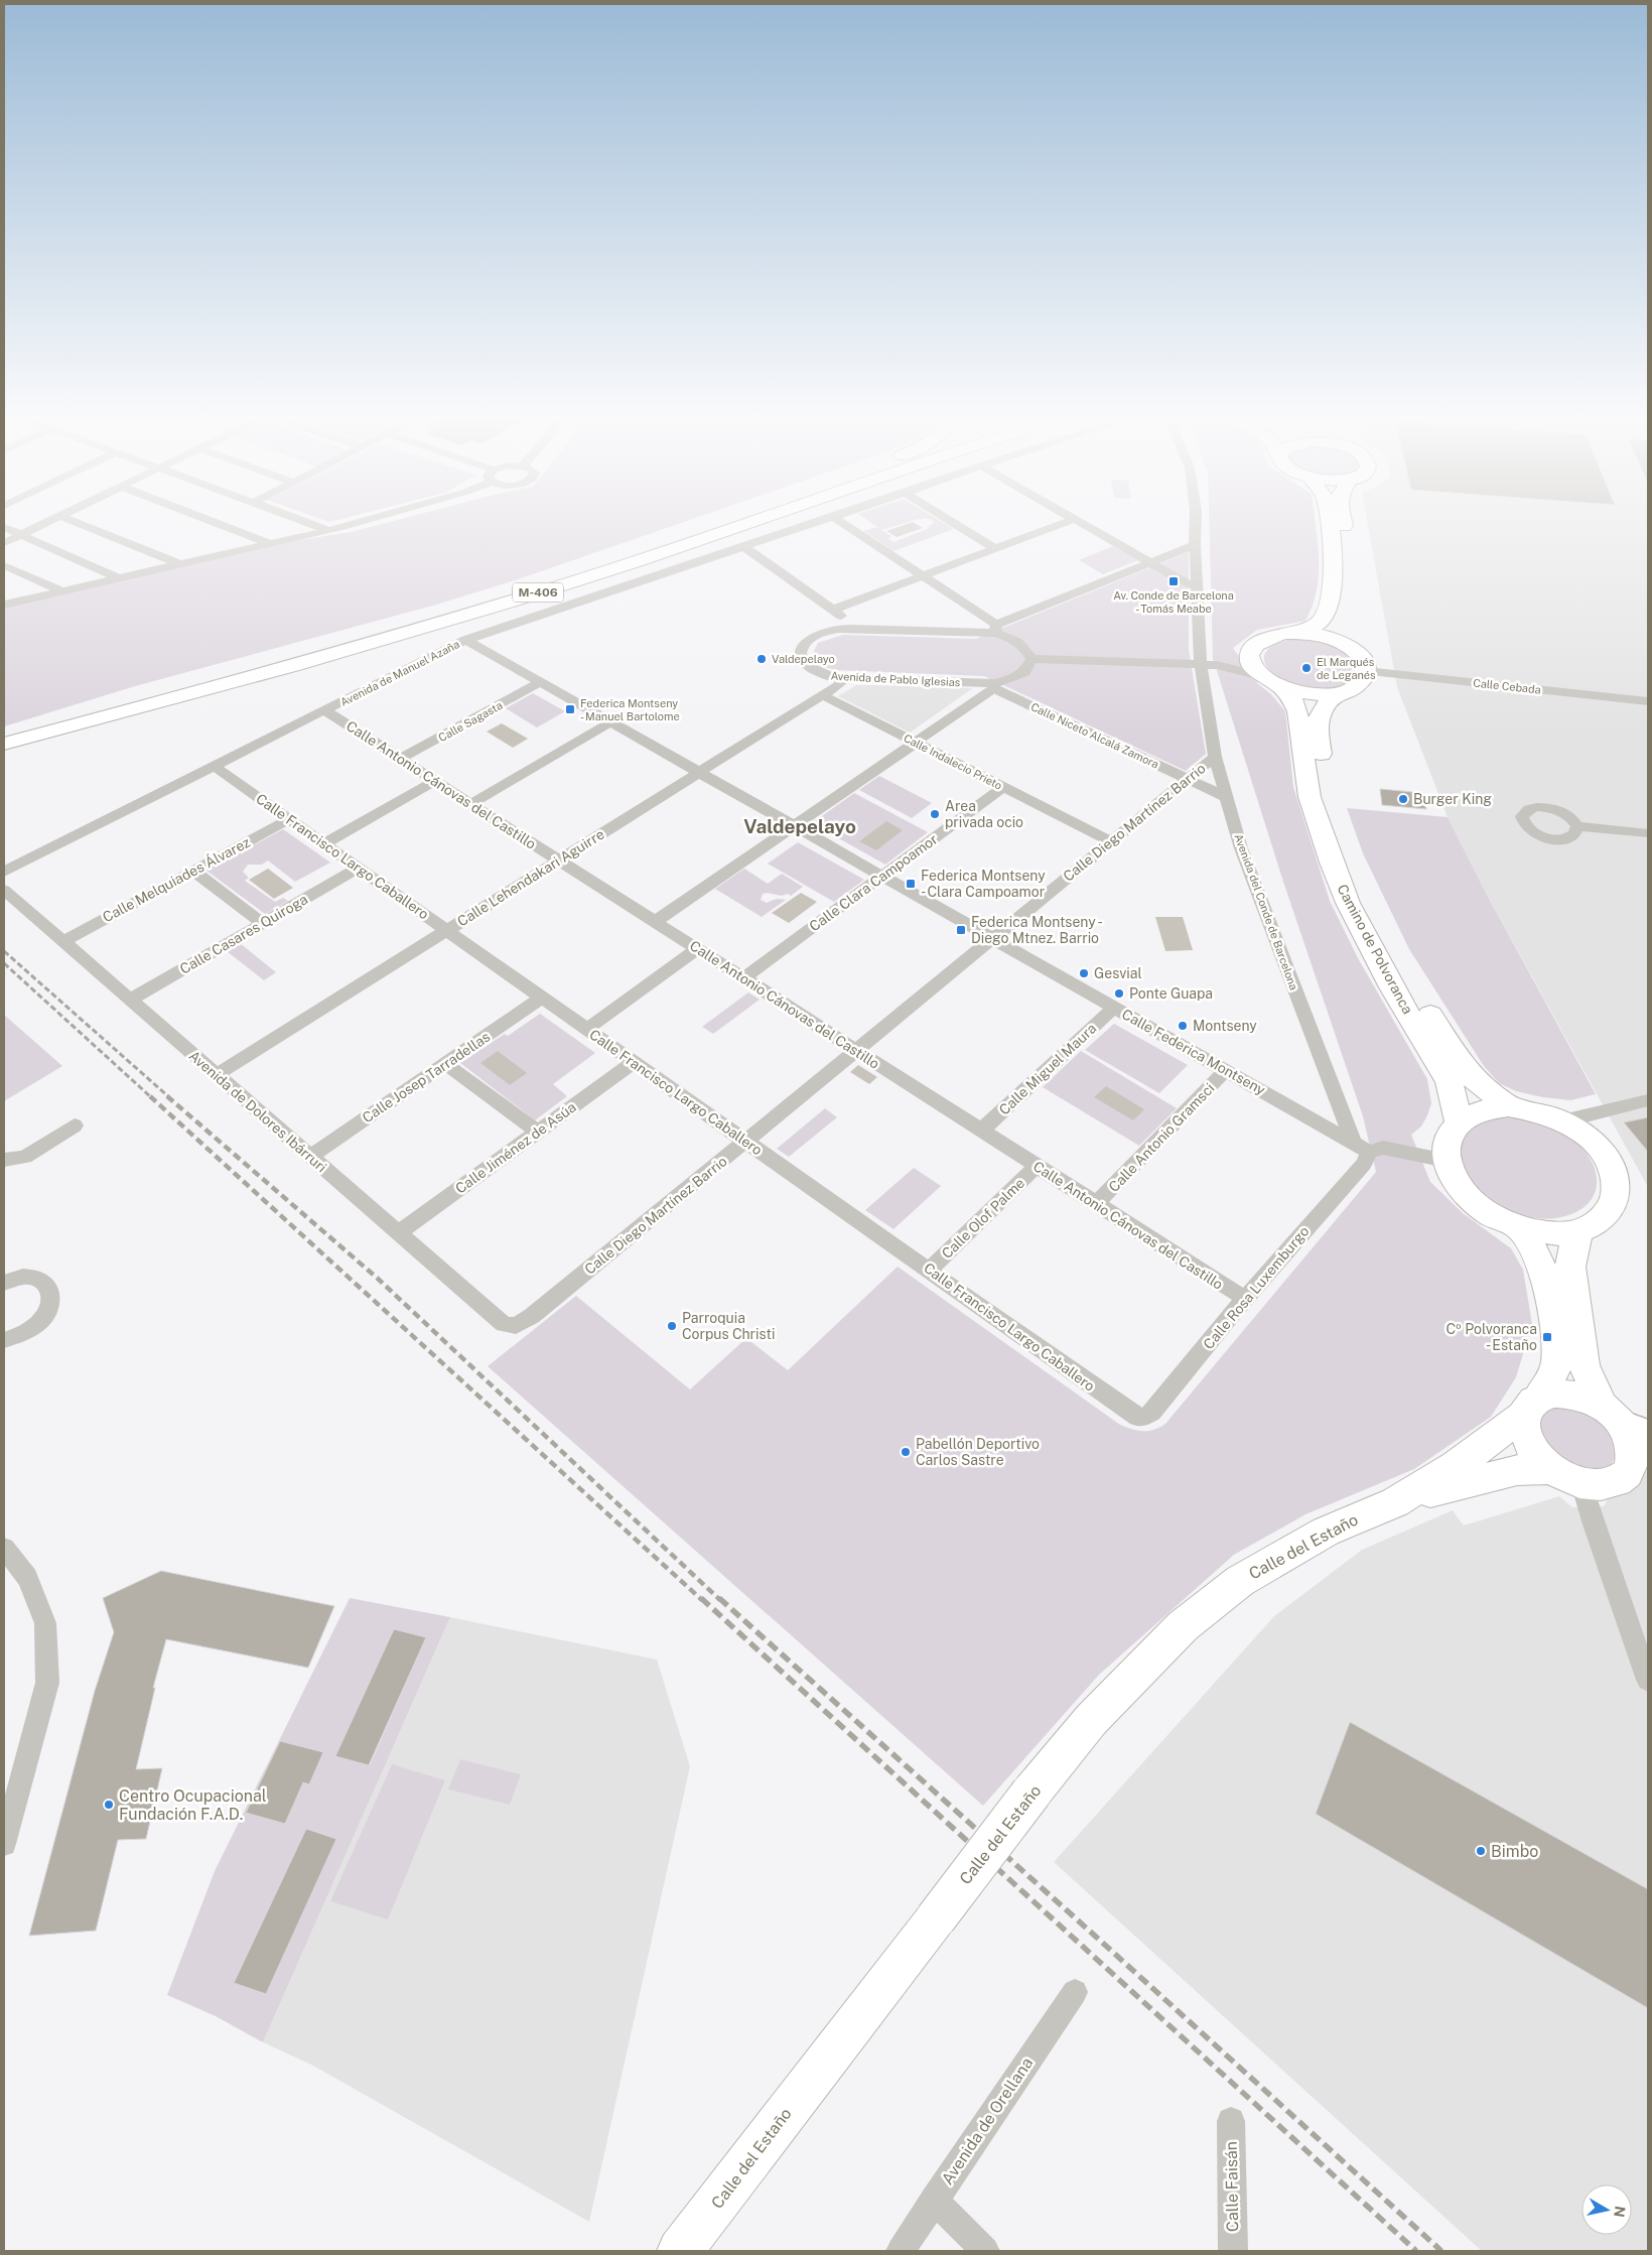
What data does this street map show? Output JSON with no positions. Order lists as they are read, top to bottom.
{
  "streets": {
    "main road": ["M-406", "Camino de Polvoranca", "Calle del Estaño"],
    "street": [
      "Avenida de Manuel Azaña",
      "Avenida de Pablo Iglesias",
      "Calle Cebada",
      "Calle Sagasta",
      "Calle Niceto Alcalá Zamora",
      "Calle Indalecio Prieto",
      "Calle Antonio Cánovas del Castillo",
      "Calle Diego Martínez Barrio",
      "Calle Francisco Largo Caballero",
      "Calle Lehendakari Aguirre",
      "Calle Melquiades Álvarez",
      "Calle Clara Campoamor",
      "Avenida del Conde de Barcelona",
      "Calle Casares Quiroga",
      "Calle Federica Montseny",
      "Calle Miguel Maura",
      "Calle Josep Tarradellas",
      "Avenida de Dolores Ibárruri",
      "Calle Antonio Gramsci",
      "Calle Jiménez de Asúa",
      "Calle Olof Palme",
      "Calle Rosa Luxemburgo",
      "Avenida de Orellana",
      "Calle Faisán"
    ]
  },
  "crossings": [
    ["Avenida de Manuel Azaña", "Calle Antonio Cánovas del Castillo"],
    ["Avenida de Manuel Azaña", "Calle Francisco Largo Caballero"],
    ["Avenida de Manuel Azaña", "Calle Federica Montseny"],
    ["Avenida de Pablo Iglesias", "Calle Niceto Alcalá Zamora"],
    ["Avenida de Pablo Iglesias", "Calle Lehendakari Aguirre"],
    ["Calle Sagasta", "Calle Antonio Cánovas del Castillo"],
    ["Calle Sagasta", "Calle Federica Montseny"],
    ["Calle Niceto Alcalá Zamora", "Calle Diego Martínez Barrio"],
    ["Calle Niceto Alcalá Zamora", "Avenida del Conde de Barcelona"],
    ["Calle Indalecio Prieto", "Calle Diego Martínez Barrio"],
    ["Calle Indalecio Prieto", "Calle Lehendakari Aguirre"],
    ["Calle Indalecio Prieto", "Calle Clara Campoamor"],
    ["Calle Antonio Cánovas del Castillo", "Calle Diego Martínez Barrio"],
    ["Calle Antonio Cánovas del Castillo", "Calle Lehendakari Aguirre"],
    ["Calle Antonio Cánovas del Castillo", "Calle Clara Campoamor"],
    ["Calle Antonio Cánovas del Castillo", "Calle Miguel Maura"],
    ["Calle Antonio Cánovas del Castillo", "Calle Antonio Gramsci"],
    ["Calle Antonio Cánovas del Castillo", "Calle Olof Palme"],
    ["Calle Antonio Cánovas del Castillo", "Calle Rosa Luxemburgo"],
    ["Calle Diego Martínez Barrio", "Calle Francisco Largo Caballero"],
    ["Calle Diego Martínez Barrio", "Avenida del Conde de Barcelona"],
    ["Calle Diego Martínez Barrio", "Calle Federica Montseny"],
    ["Calle Diego Martínez Barrio", "Avenida de Dolores Ibárruri"],
    ["Calle Francisco Largo Caballero", "Calle Lehendakari Aguirre"],
    ["Calle Francisco Largo Caballero", "Calle Melquiades Álvarez"],
    ["Calle Francisco Largo Caballero", "Calle Casares Quiroga"],
    ["Calle Francisco Largo Caballero", "Calle Josep Tarradellas"],
    ["Calle Francisco Largo Caballero", "Calle Jiménez de Asúa"],
    ["Calle Francisco Largo Caballero", "Calle Olof Palme"],
    ["Calle Francisco Largo Caballero", "Calle Rosa Luxemburgo"],
    ["Calle Lehendakari Aguirre", "Calle Federica Montseny"],
    ["Calle Lehendakari Aguirre", "Avenida de Dolores Ibárruri"],
    ["Calle Melquiades Álvarez", "Avenida de Dolores Ibárruri"],
    ["Calle Clara Campoamor", "Calle Federica Montseny"],
    ["Avenida del Conde de Barcelona", "Calle Federica Montseny"],
    ["Avenida del Conde de Barcelona", "Calle Rosa Luxemburgo"],
    ["Calle Casares Quiroga", "Avenida de Dolores Ibárruri"],
    ["Calle Federica Montseny", "Calle Miguel Maura"],
    ["Calle Federica Montseny", "Calle Antonio Gramsci"],
    ["Calle Federica Montseny", "Calle Rosa Luxemburgo"],
    ["Calle Josep Tarradellas", "Avenida de Dolores Ibárruri"],
    ["Avenida de Dolores Ibárruri", "Calle Jiménez de Asúa"]
  ],
  "districts": ["Valdepelayo"],
  "places": {
    "transit": [
      "Av. Conde de Barcelona - Tomás Meabe",
      "Federica Montseny - Manuel Bartolome",
      "Federica Montseny - Clara Campoamor",
      "Federica Montseny - Diego Mtnez. Barrio",
      "Cº Polvoranca - Estaño"
    ],
    "other": [
      "Valdepelayo",
      "El Marqués de Leganés",
      "Burger King",
      "Area privada ocio",
      "Gesvial",
      "Ponte Guapa",
      "Montseny",
      "Parroquia Corpus Christi",
      "Pabellón Deportivo Carlos Sastre",
      "Centro Ocupacional Fundación F.A.D.",
      "Bimbo"
    ]
  },
  "north": "right"
}
